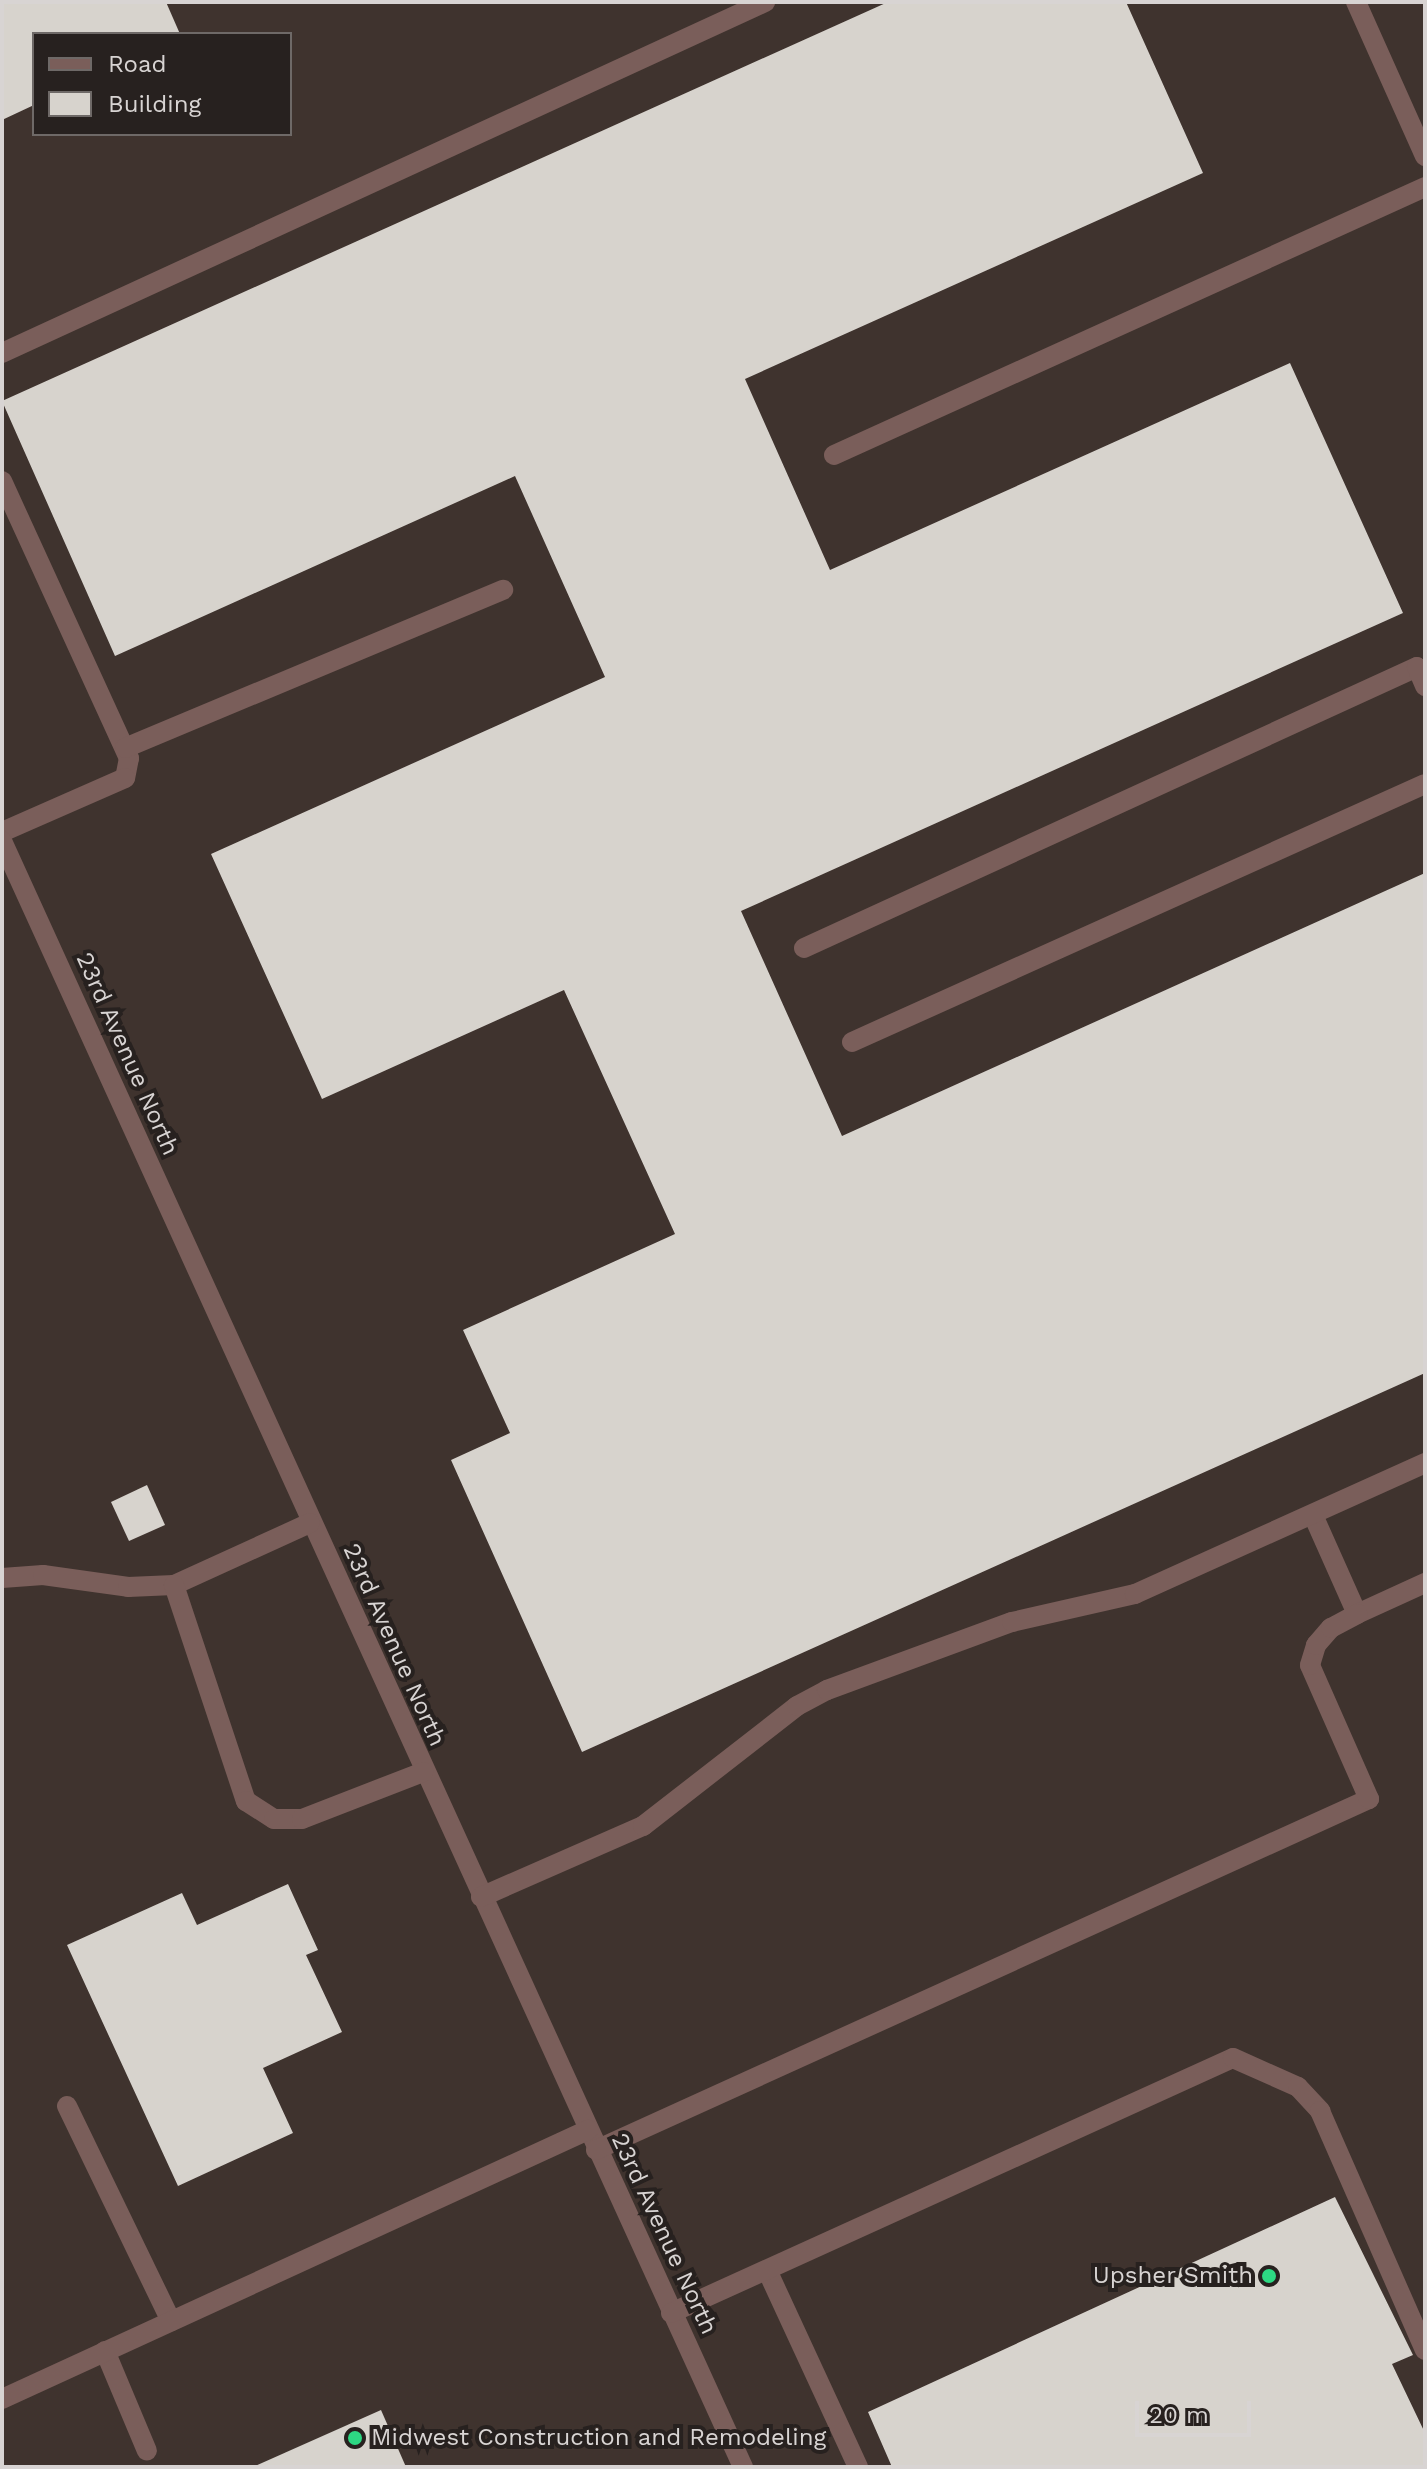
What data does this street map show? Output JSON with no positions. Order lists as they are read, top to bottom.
{
  "streets": {
    "street": ["23rd Avenue North"]
  },
  "places": ["Upsher Smith", "Midwest Construction and Remodeling"],
  "legend": ["Road", "Building"],
  "scale_bar": "20 m"
}
